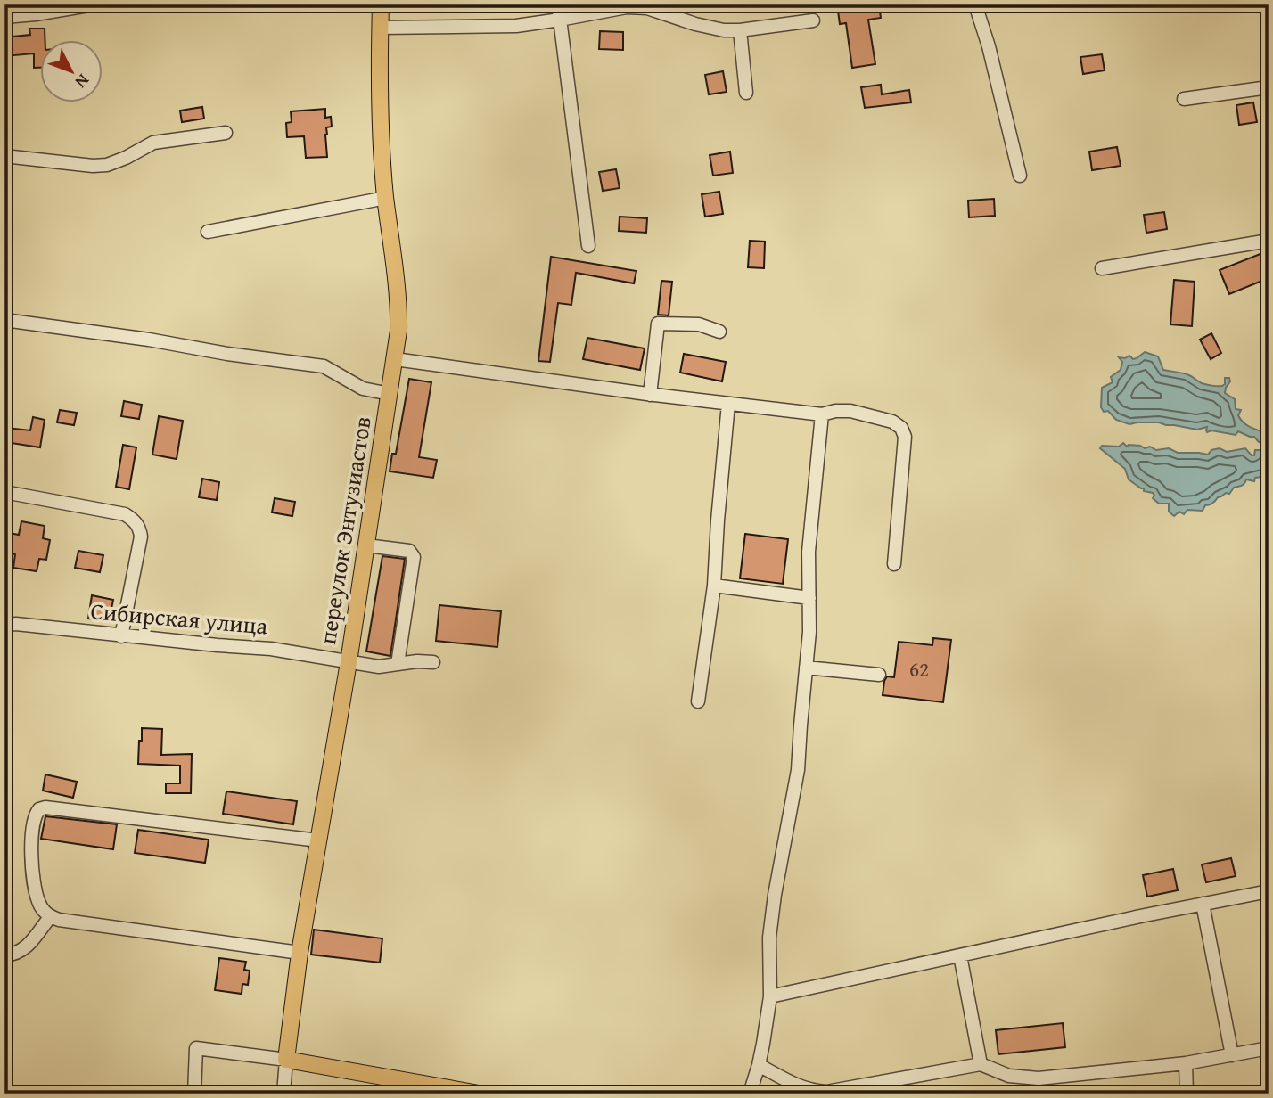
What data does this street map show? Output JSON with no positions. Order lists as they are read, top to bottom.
{
  "streets": {
    "main road": ["переулок Энтузиастов"],
    "street": ["Сибирская улица"]
  },
  "crossings": [
    ["переулок Энтузиастов", "Сибирская улица"]
  ],
  "house_numbers": ["62"],
  "north": "bottom right"
}
